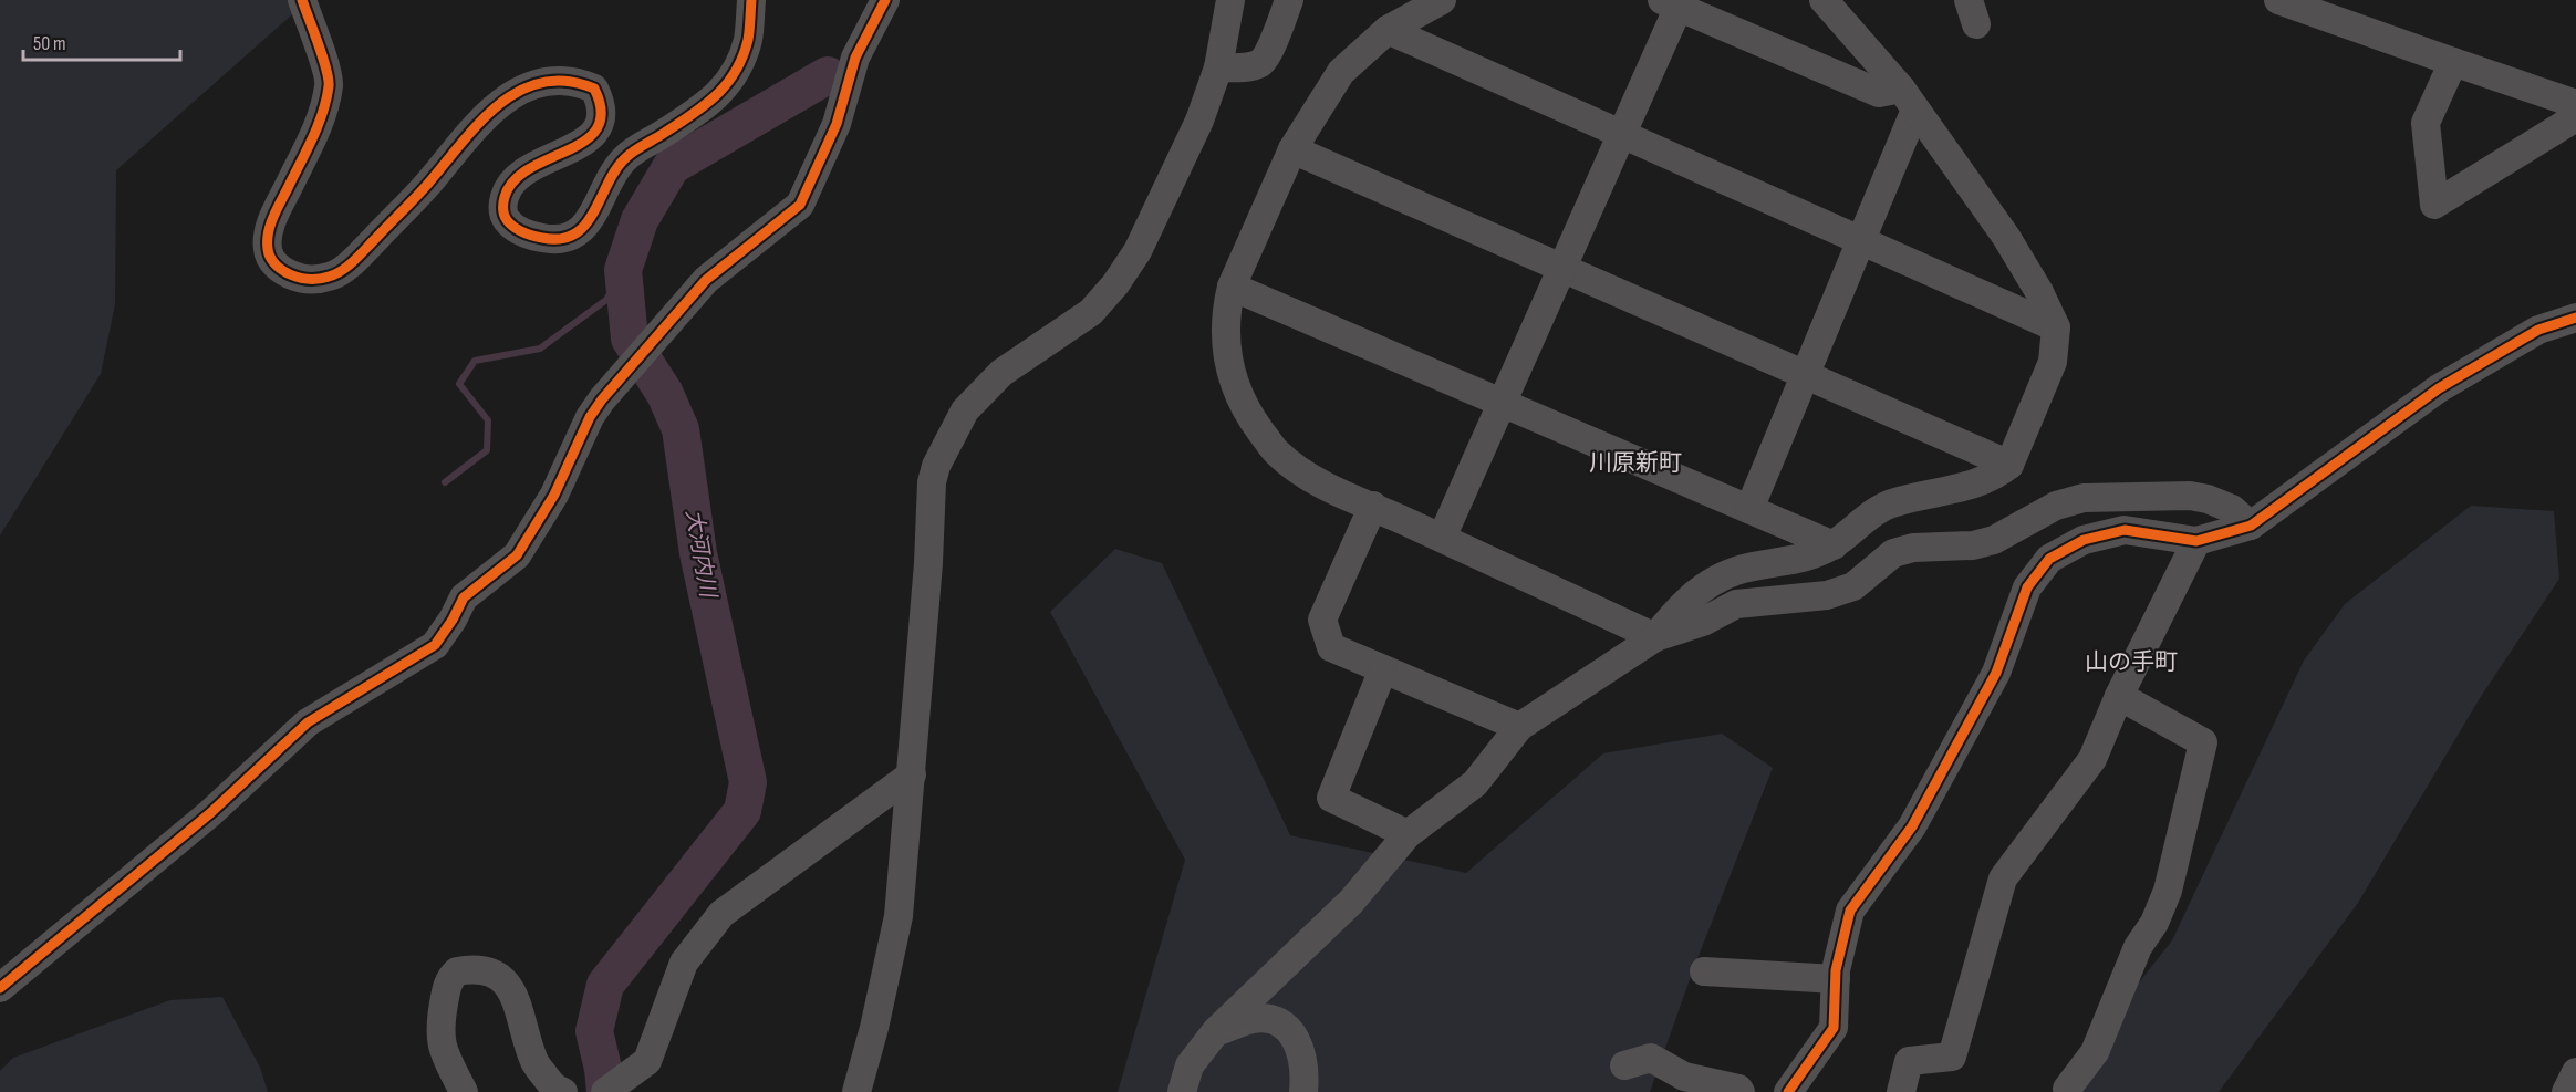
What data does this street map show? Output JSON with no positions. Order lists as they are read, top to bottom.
{
  "districts": ["川原新町", "山の手町"],
  "water": ["大河内川"],
  "scale_bar": "50 m"
}
